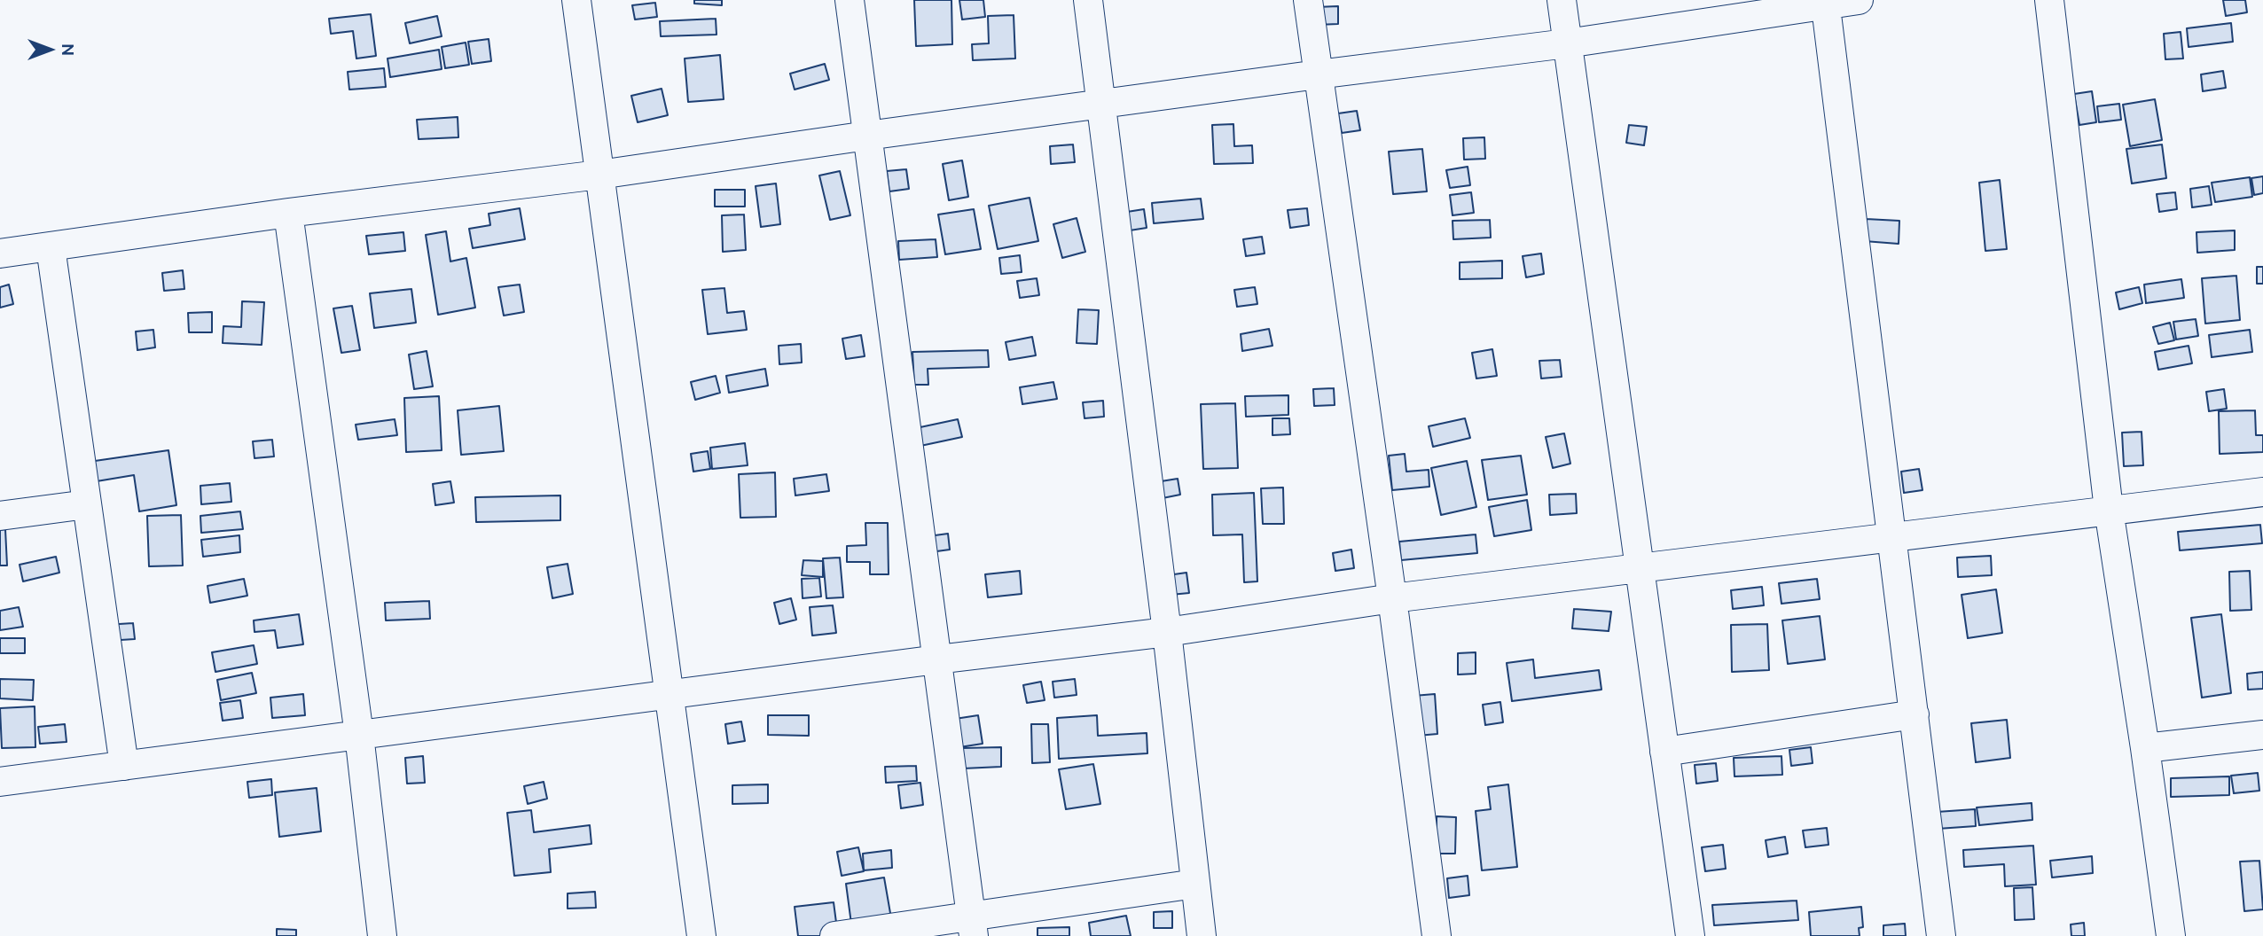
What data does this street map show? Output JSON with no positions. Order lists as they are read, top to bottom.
{
  "north": "right"
}
